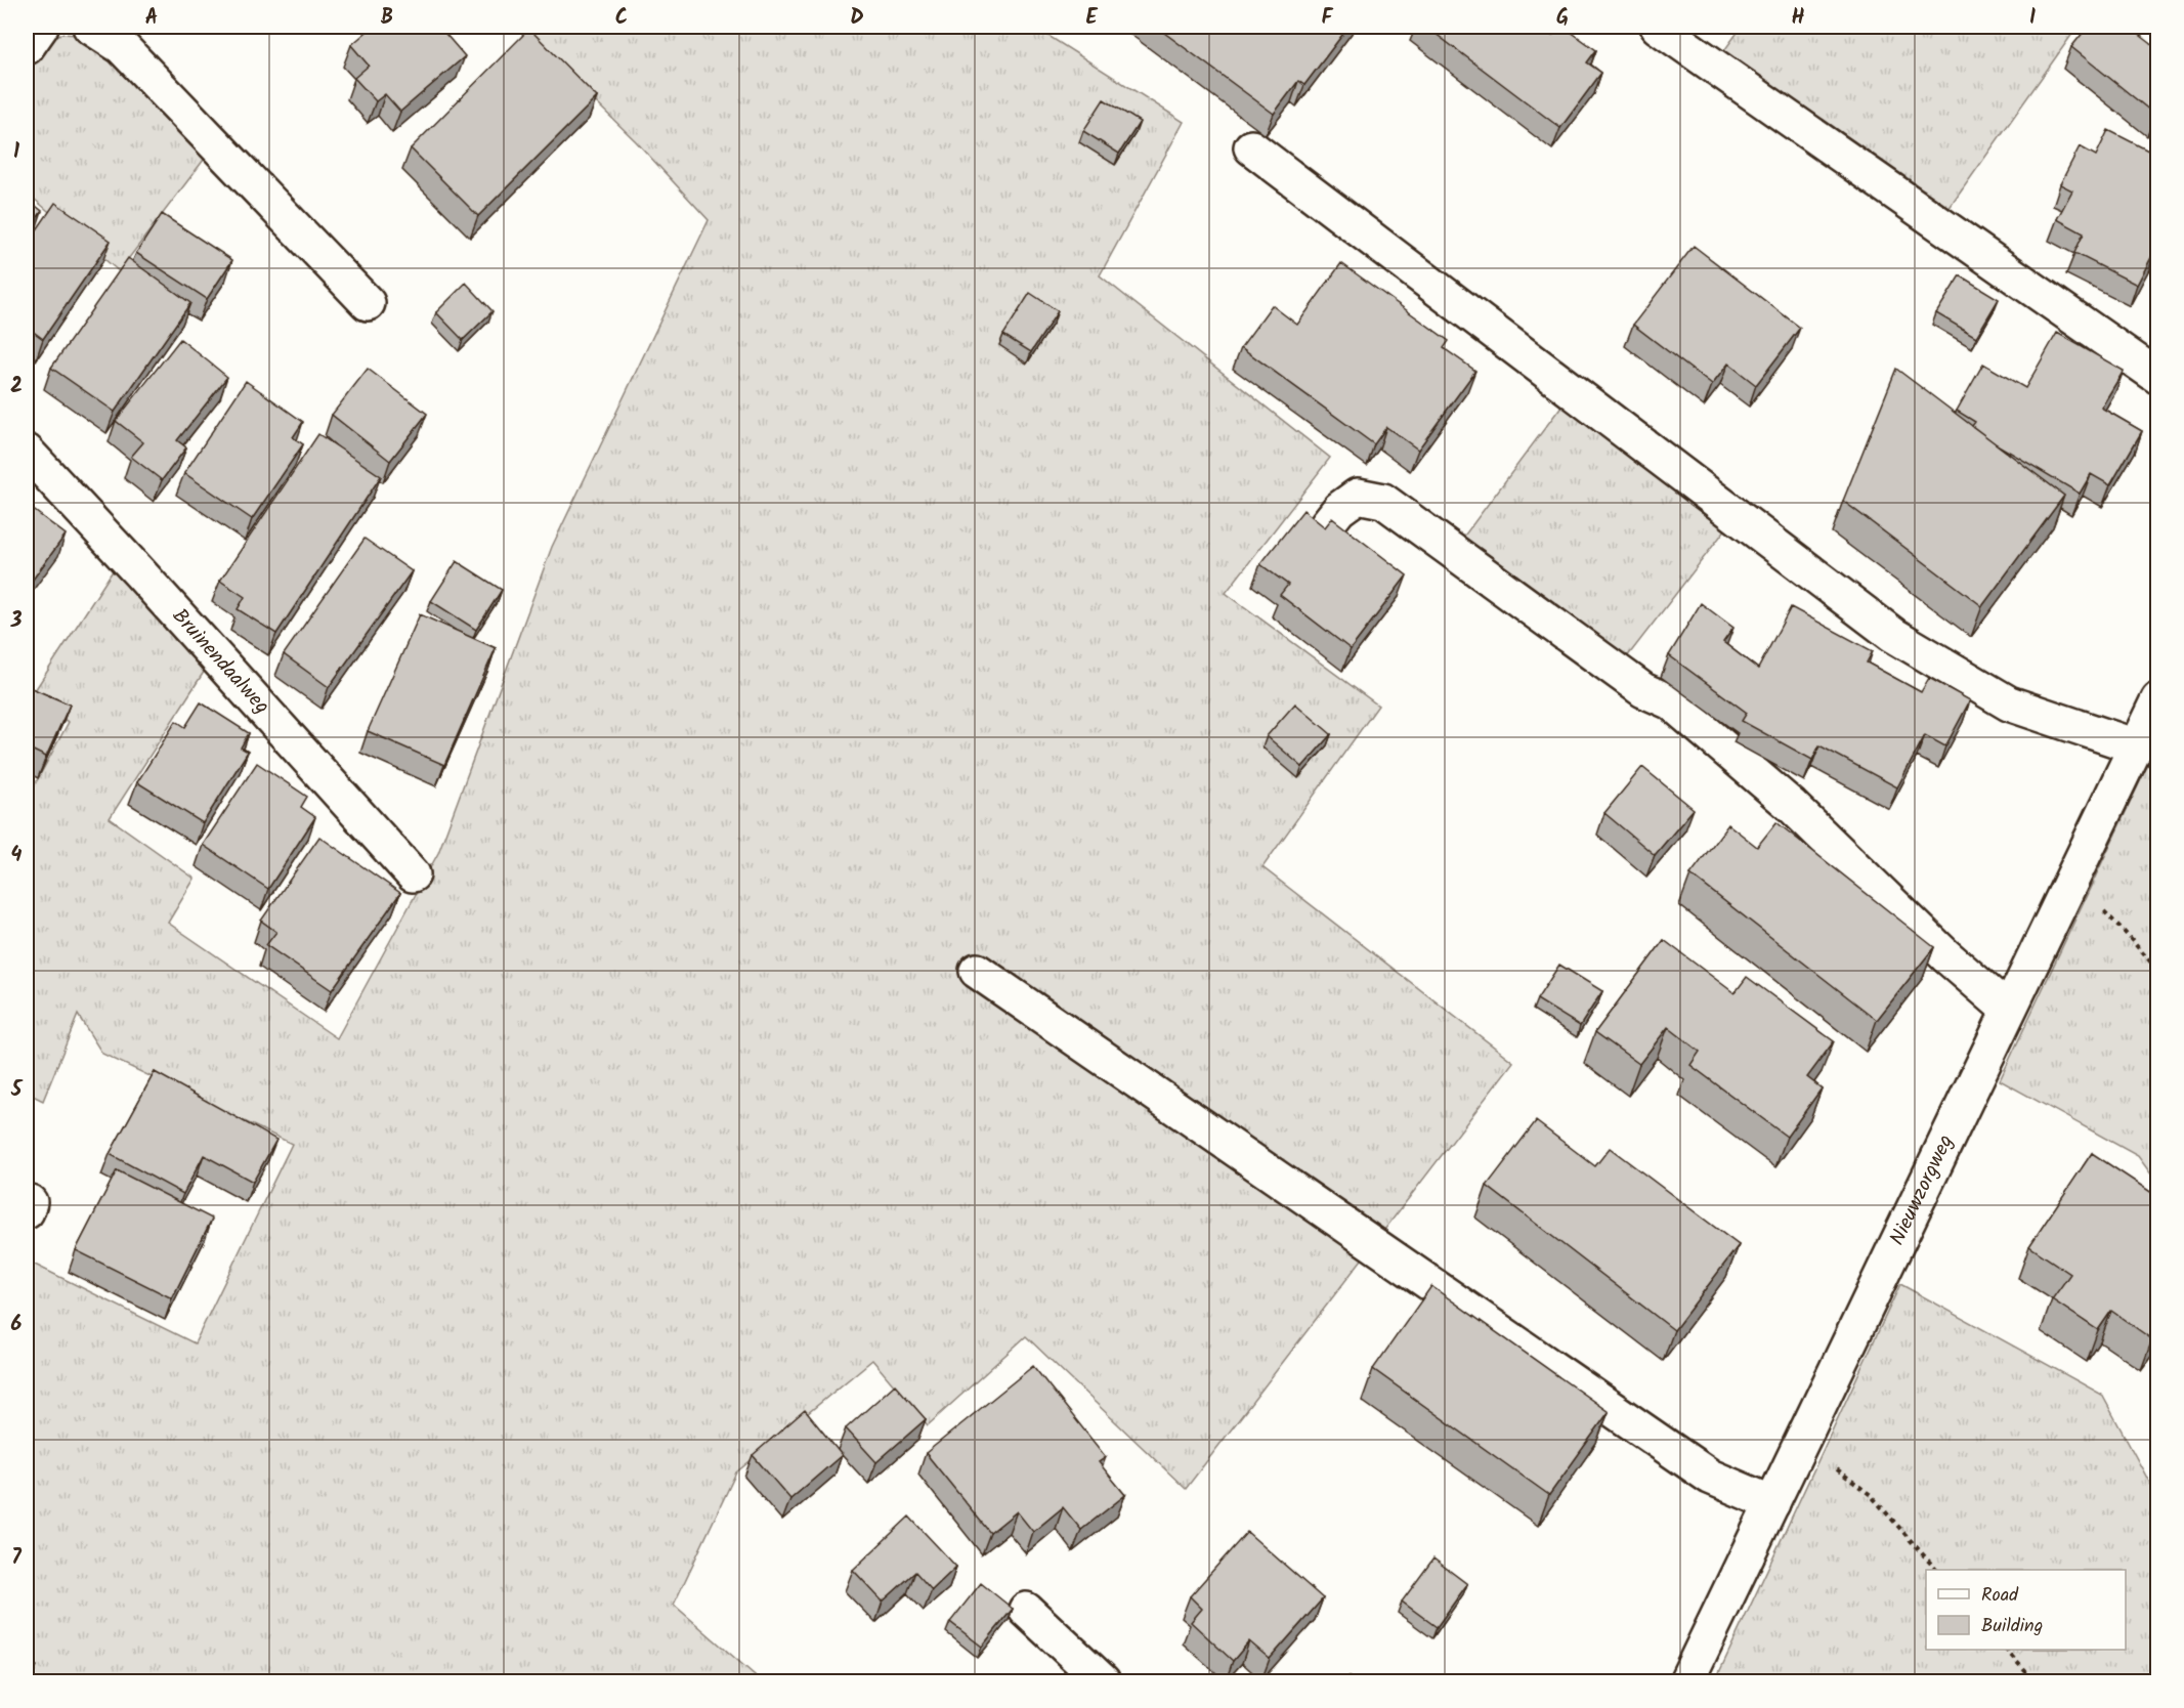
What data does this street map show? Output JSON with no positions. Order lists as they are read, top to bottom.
{
  "streets": {
    "street": ["Bruinendaalweg", "Nieuwzorgweg"]
  },
  "legend": ["Road", "Building"],
  "grid": {
    "columns": [
      "A",
      "B",
      "C",
      "D",
      "E",
      "F",
      "G",
      "H",
      "I"
    ],
    "rows": [
      "1",
      "2",
      "3",
      "4",
      "5",
      "6",
      "7"
    ]
  }
}
